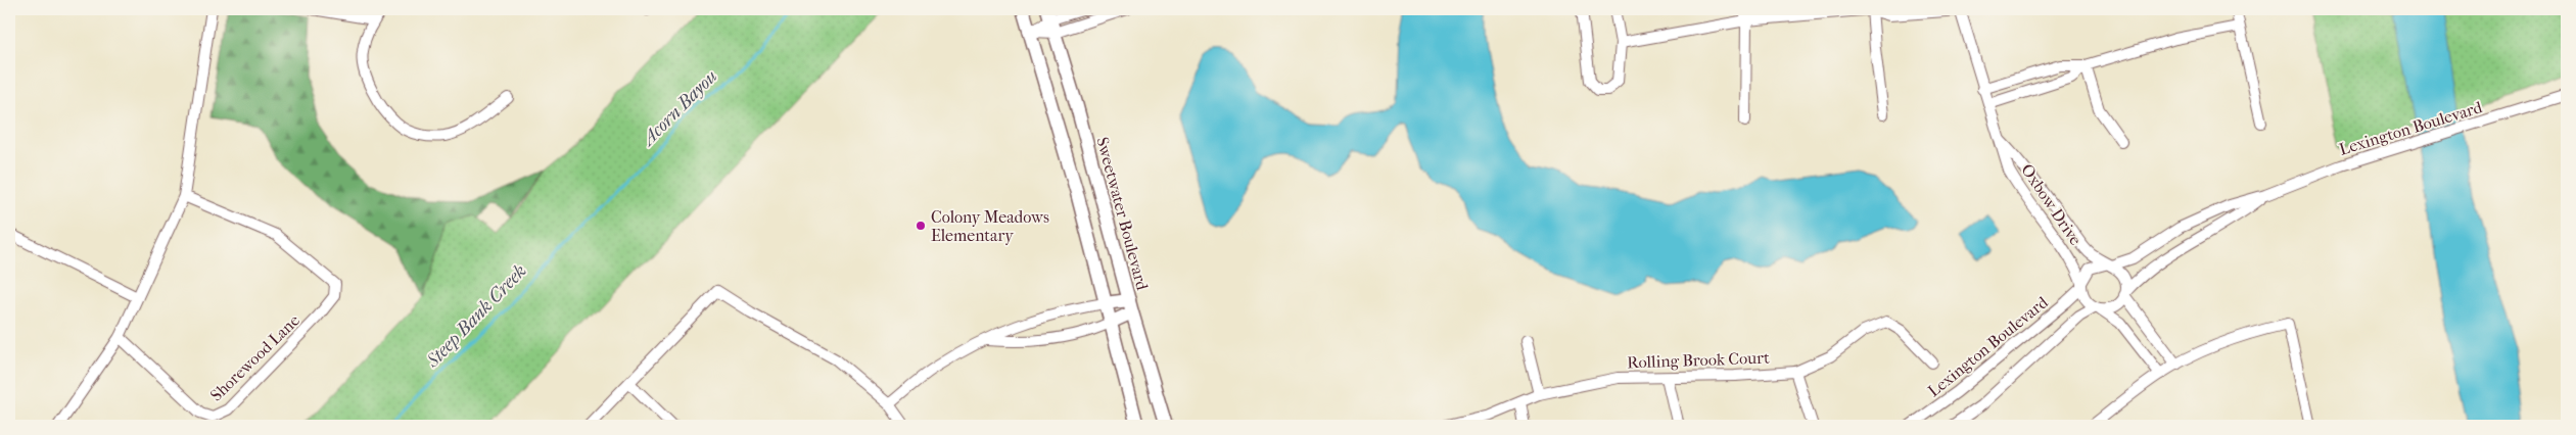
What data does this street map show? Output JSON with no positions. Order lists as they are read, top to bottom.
{
  "streets": {
    "main road": ["Sweetwater Boulevard"],
    "street": [
      "Lexington Boulevard",
      "Oxbow Drive",
      "Shorewood Lane",
      "Rolling Brook Court"
    ]
  },
  "crossings": [
    ["Lexington Boulevard", "Oxbow Drive"]
  ],
  "water": ["Acorn Bayou", "Steep Bank Creek"],
  "places": ["Colony Meadows Elementary"]
}
